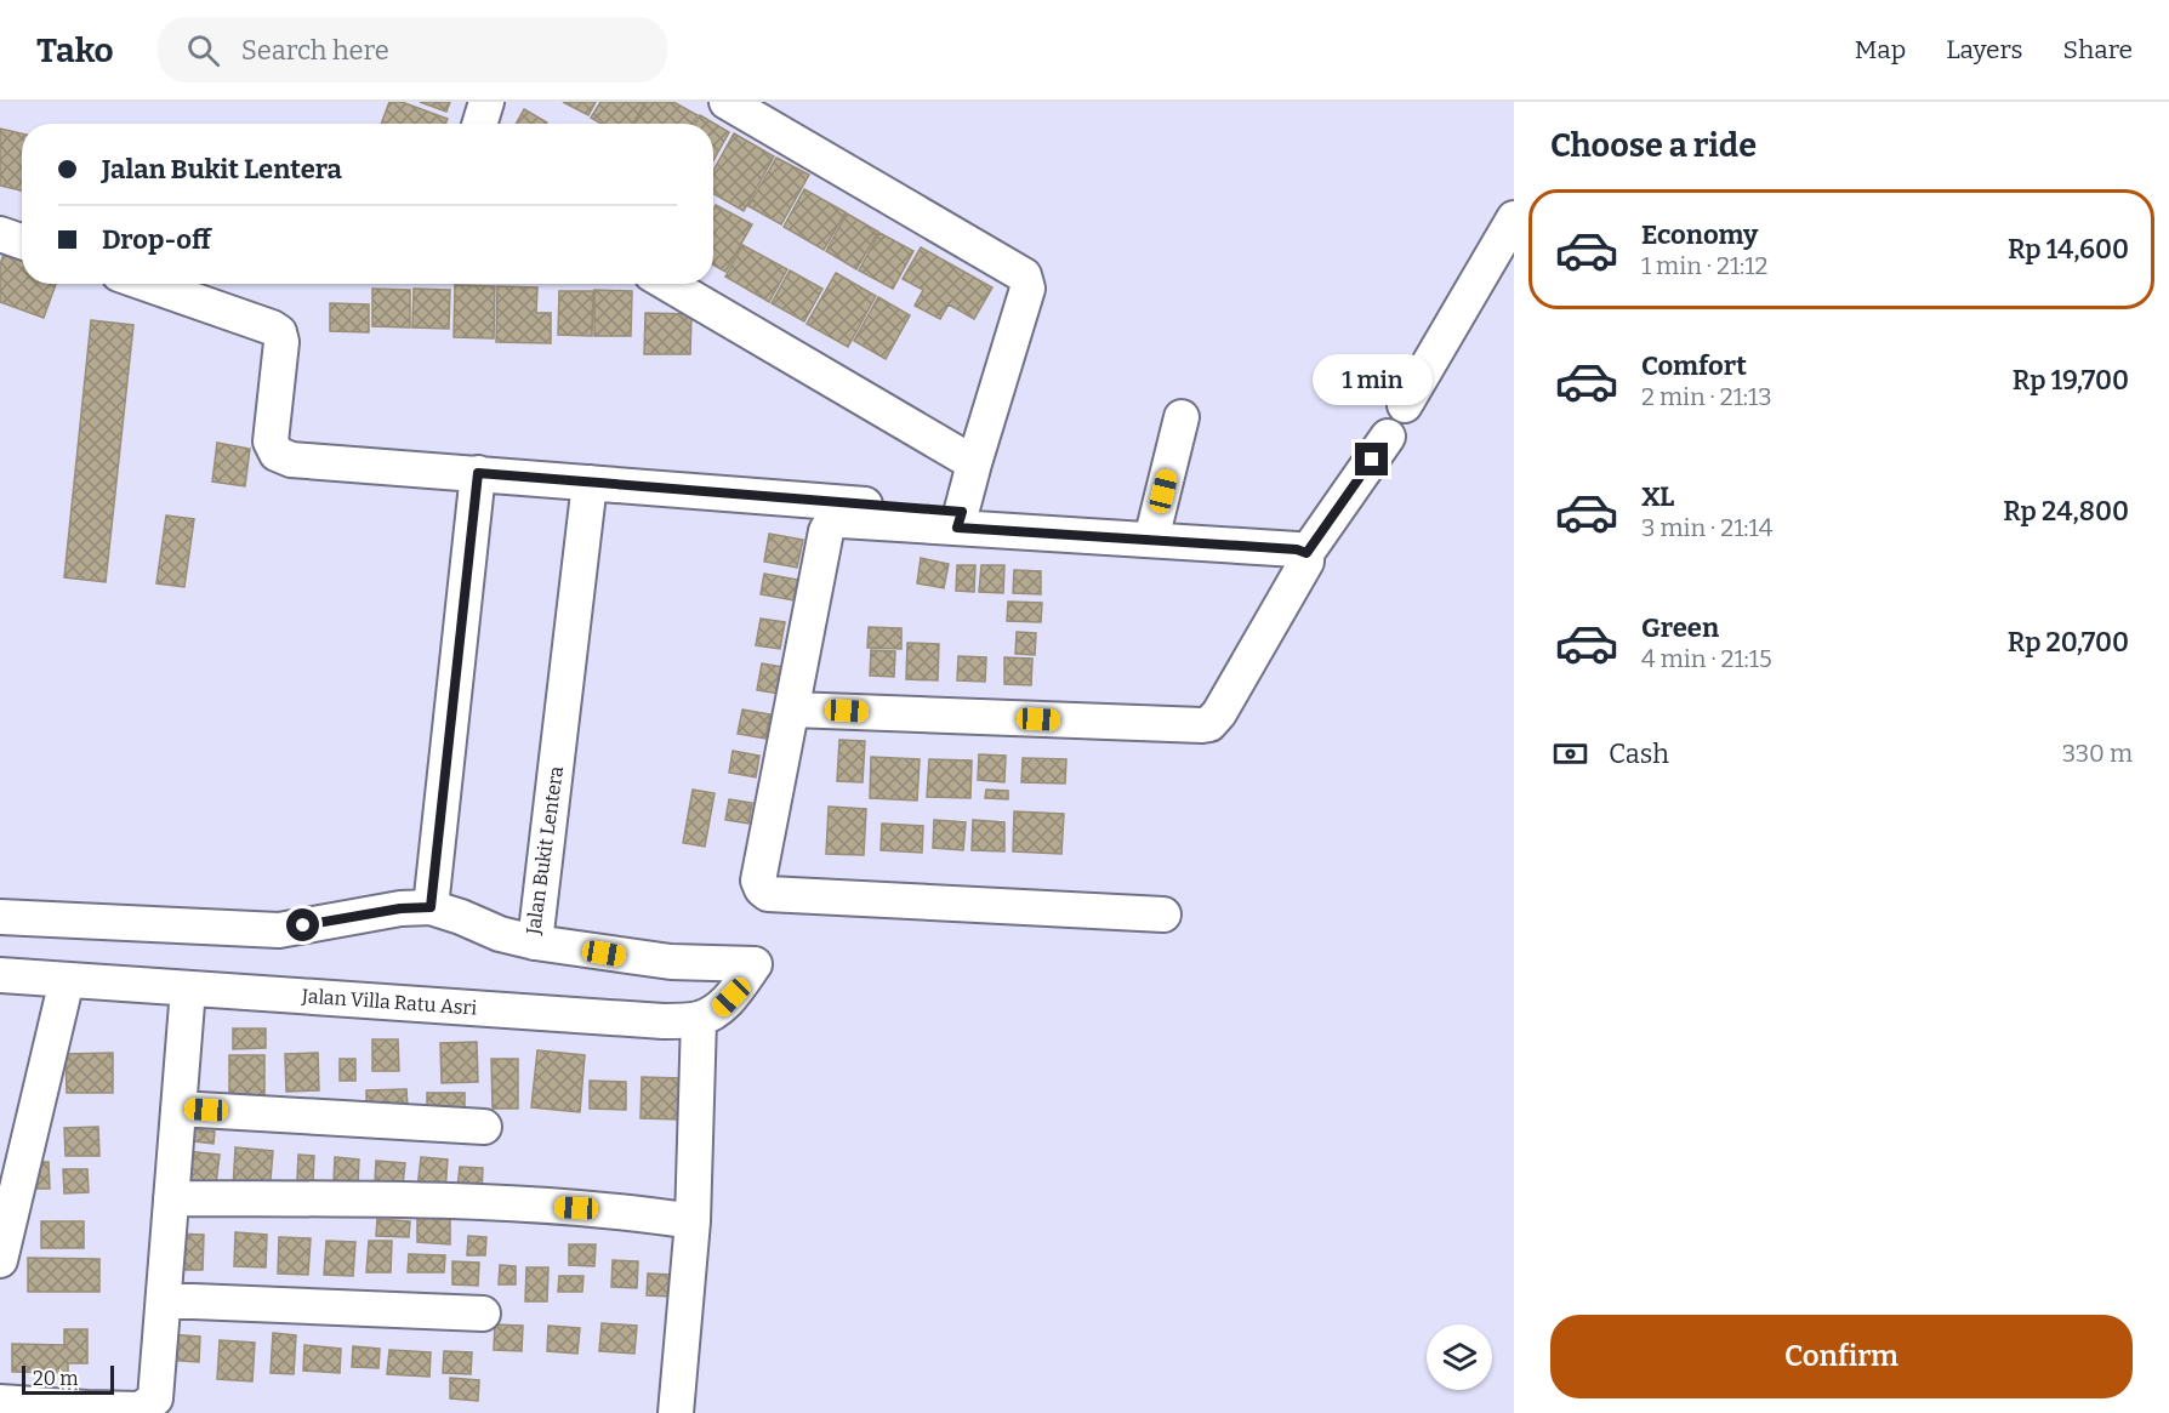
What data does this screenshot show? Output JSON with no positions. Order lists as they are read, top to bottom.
{
  "streets": {
    "street": ["Jalan Bukit Lentera", "Jalan Villa Ratu Asri"]
  },
  "crossings": [
    ["Jalan Bukit Lentera", "Jalan Villa Ratu Asri"]
  ],
  "scale_bar": "20 m",
  "page": {
    "header": "Tako",
    "search": "Search here",
    "nav": ["Map", "Layers", "Share"],
    "heading": "Choose a ride",
    "banner": ["Jalan Bukit Lentera", "Drop-off"],
    "list": [
      {
        "name": "Economy",
        "note": "1 min · 21:12",
        "value": "Rp 14,600"
      },
      {
        "name": "Comfort",
        "note": "2 min · 21:13",
        "value": "Rp 19,700"
      },
      {
        "name": "XL",
        "note": "3 min · 21:14",
        "value": "Rp 24,800"
      },
      {
        "name": "Green",
        "note": "4 min · 21:15",
        "value": "Rp 20,700"
      }
    ],
    "bubble": "1 min",
    "pay": ["Cash", "330 m"],
    "buttons": "Confirm",
    "scale": "20 m"
  }
}
